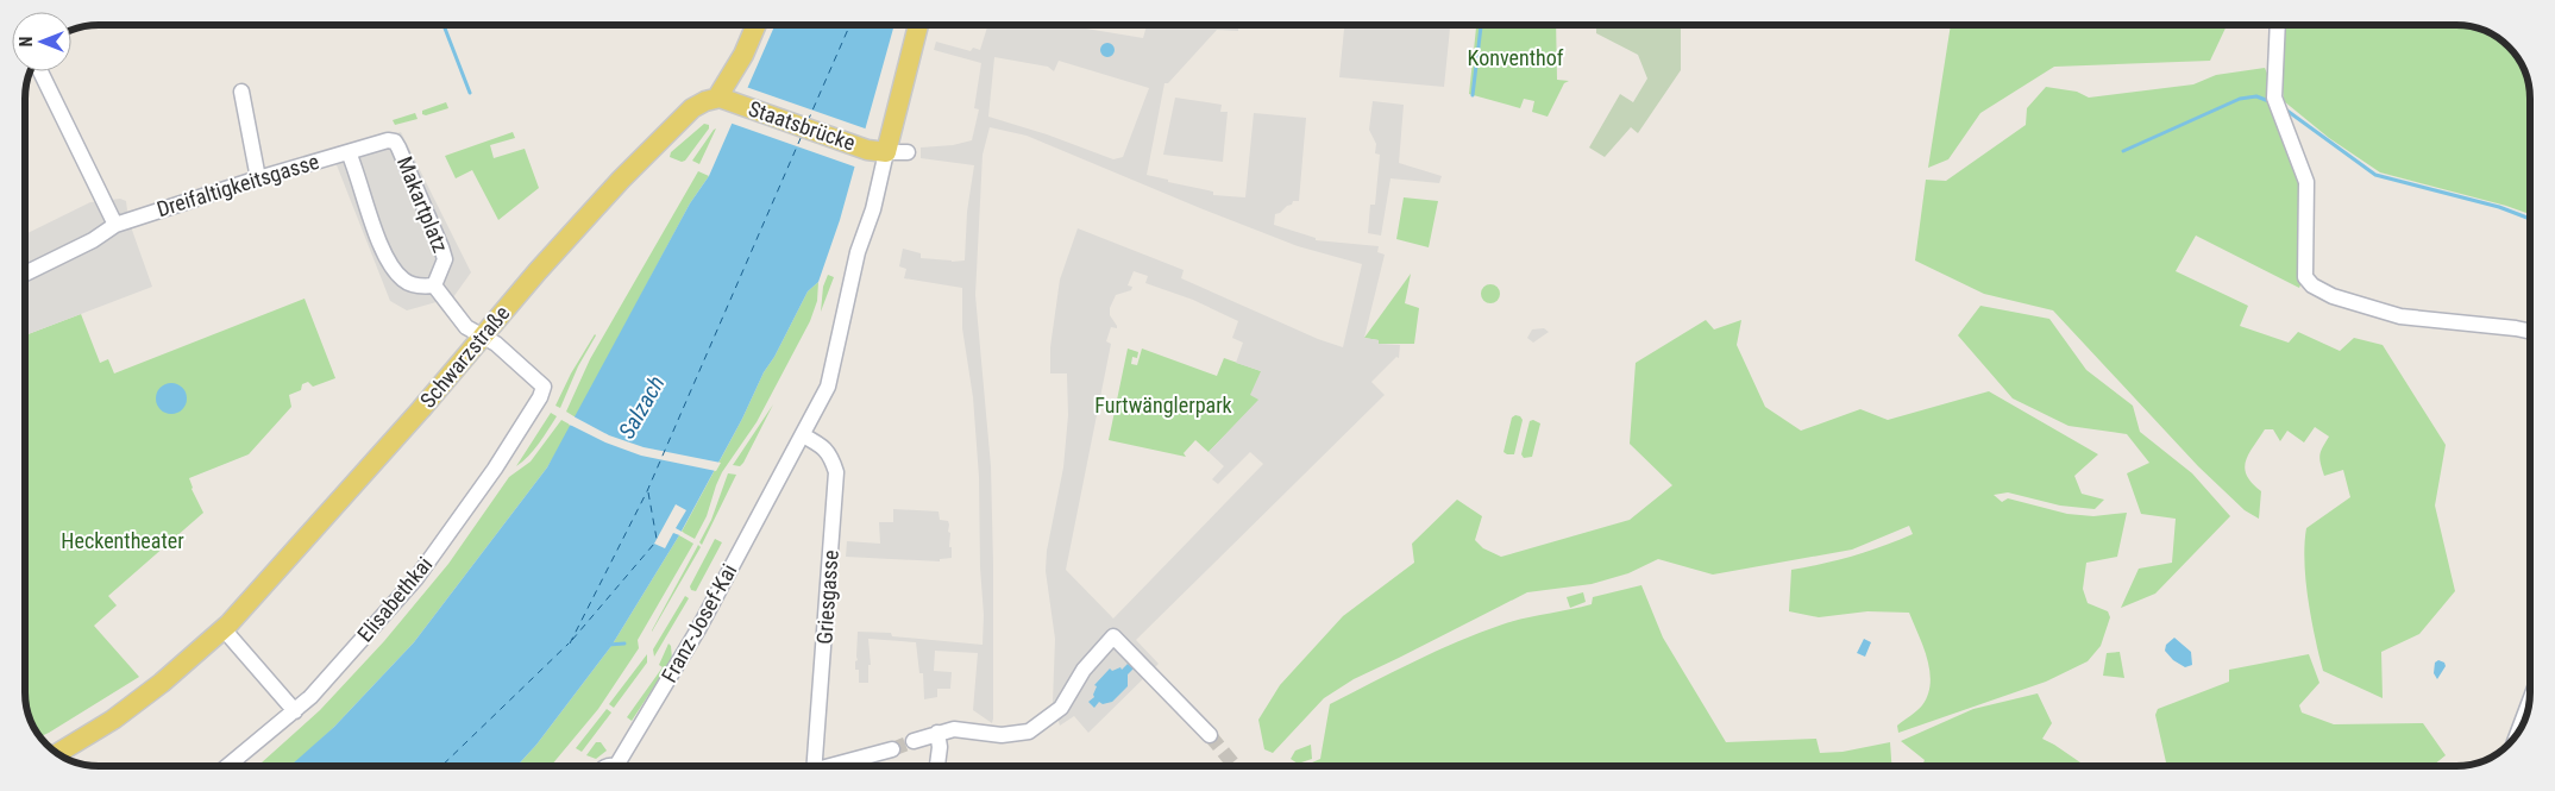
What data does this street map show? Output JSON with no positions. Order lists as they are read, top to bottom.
{
  "streets": {
    "main road": ["Staatsbrücke", "Schwarzstraße"],
    "street": [
      "Dreifaltigkeitsgasse",
      "Makartplatz",
      "Griesgasse",
      "Elisabethkai",
      "Franz-Josef-Kai"
    ]
  },
  "crossings": [
    ["Staatsbrücke", "Schwarzstraße"],
    ["Staatsbrücke", "Franz-Josef-Kai"],
    ["Dreifaltigkeitsgasse", "Makartplatz"],
    ["Schwarzstraße", "Elisabethkai"],
    ["Griesgasse", "Franz-Josef-Kai"]
  ],
  "water": ["Salzach"],
  "parks": ["Konventhof", "Furtwänglerpark", "Heckentheater"],
  "north": "left"
}
